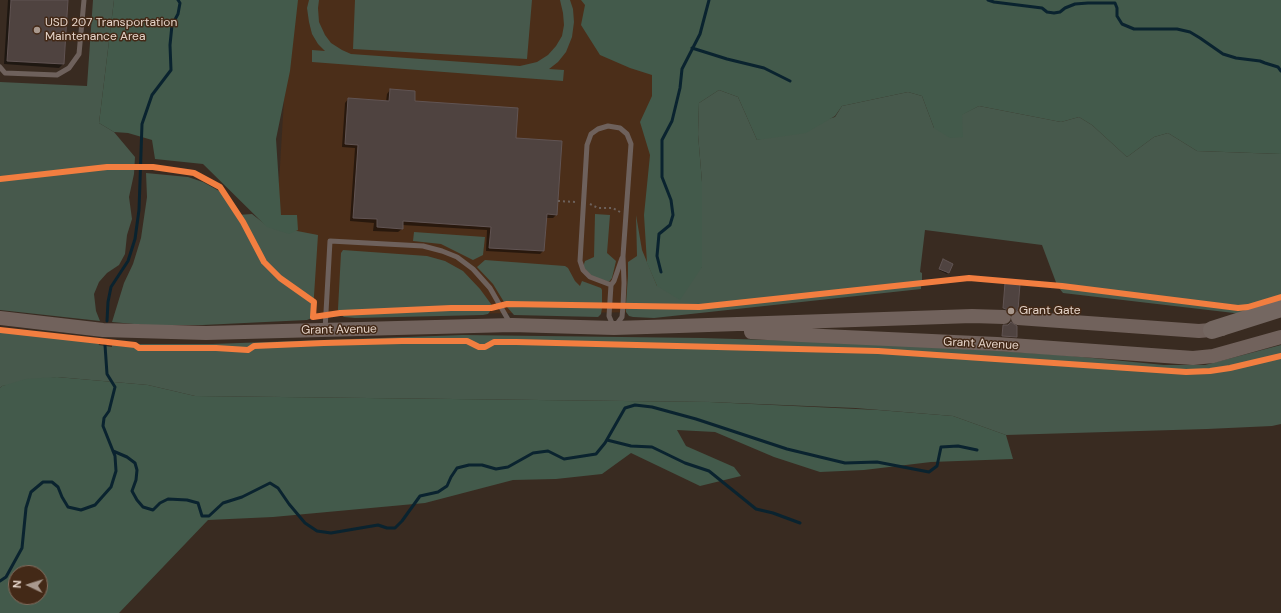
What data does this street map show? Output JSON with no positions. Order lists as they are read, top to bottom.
{
  "streets": {
    "main road": ["Grant Avenue"]
  },
  "places": ["USD 207 Transportation Maintenance Area", "Grant Gate"],
  "north": "left"
}
